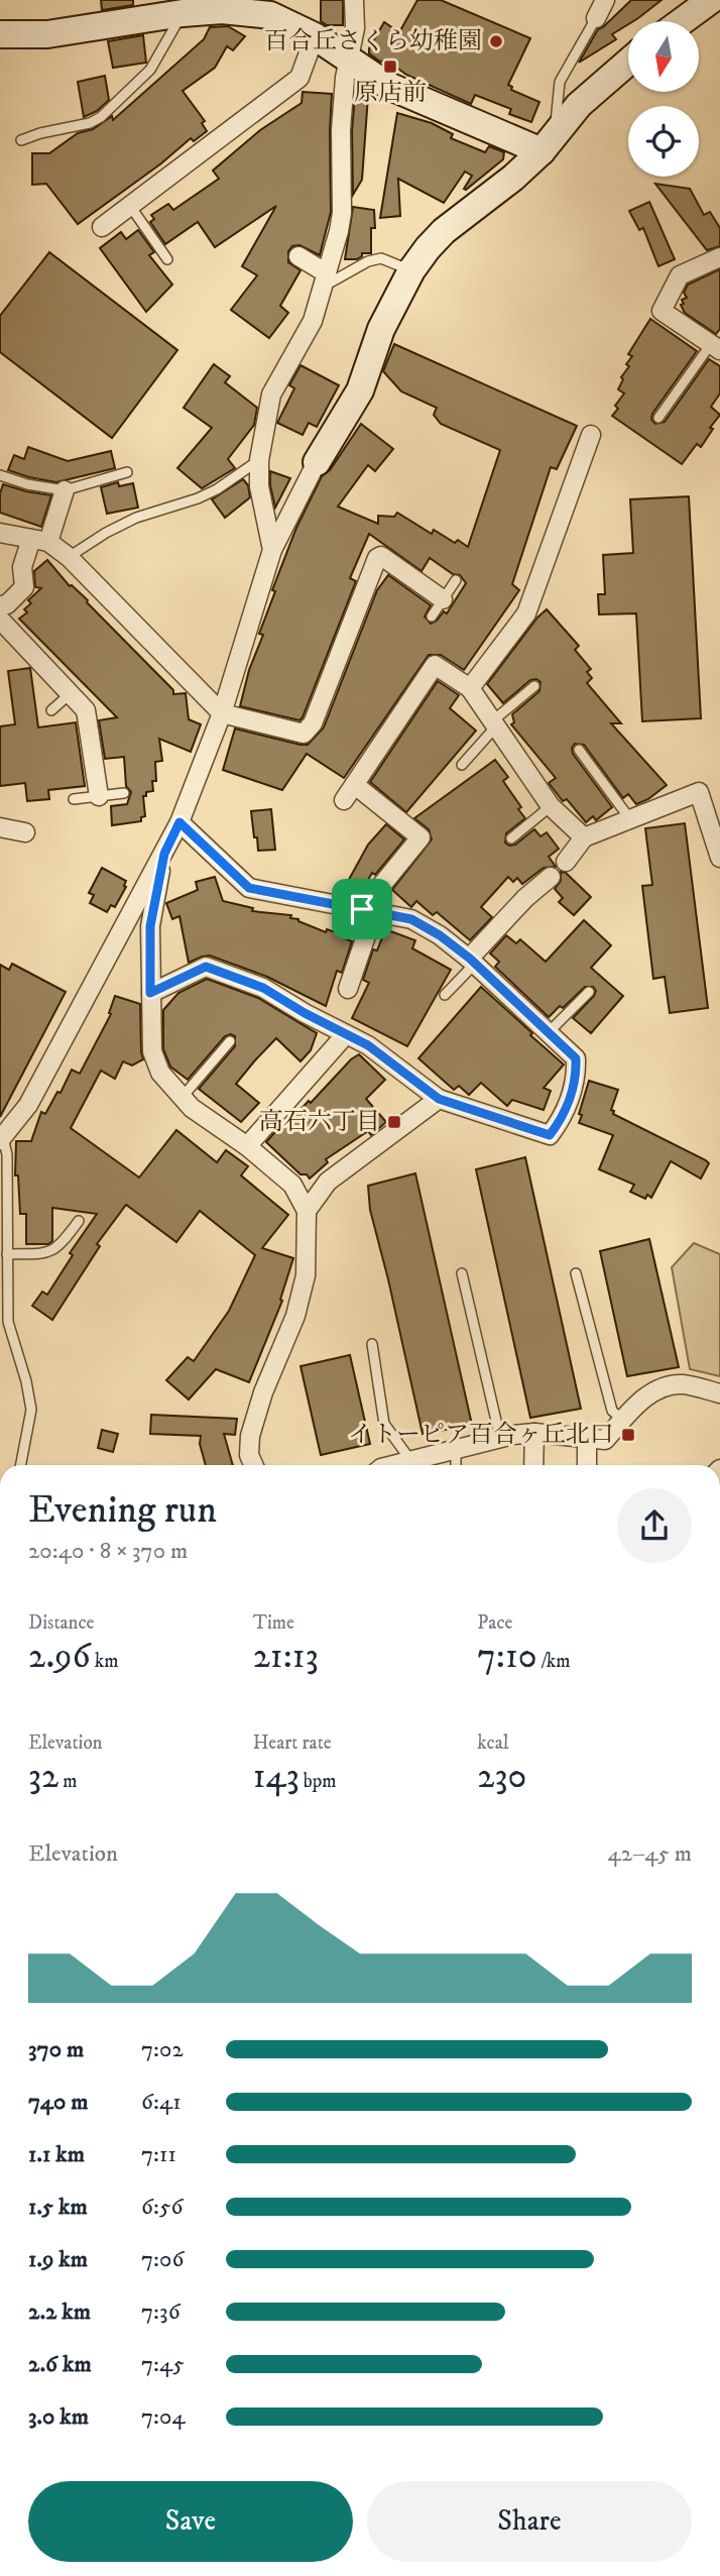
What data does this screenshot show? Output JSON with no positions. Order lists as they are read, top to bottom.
{
  "places": {
    "other": ["百合丘さくら幼稚園"],
    "transit": ["原店前", "高石六丁目", "イトーピア百合ヶ丘北口"]
  },
  "north": "bottom",
  "page": {
    "heading": ["Evening run", "20:40 · 8 × 370 m"],
    "stats": [
      ["Distance", "2.96 km"],
      ["Time", "21:13"],
      ["Pace", "7:10 /km"],
      ["Elevation", "32 m"],
      ["Heart rate", "143 bpm"],
      ["kcal", "230"]
    ],
    "chart": ["Elevation", "42–45 m"],
    "list": [
      {
        "name": "370 m",
        "note": "7:02"
      },
      {
        "name": "740 m",
        "note": "6:41"
      },
      {
        "name": "1.1 km",
        "note": "7:11"
      },
      {
        "name": "1.5 km",
        "note": "6:56"
      },
      {
        "name": "1.9 km",
        "note": "7:06"
      },
      {
        "name": "2.2 km",
        "note": "7:36"
      },
      {
        "name": "2.6 km",
        "note": "7:45"
      },
      {
        "name": "3.0 km",
        "note": "7:04"
      }
    ],
    "buttons": ["Save", "Share"]
  }
}
